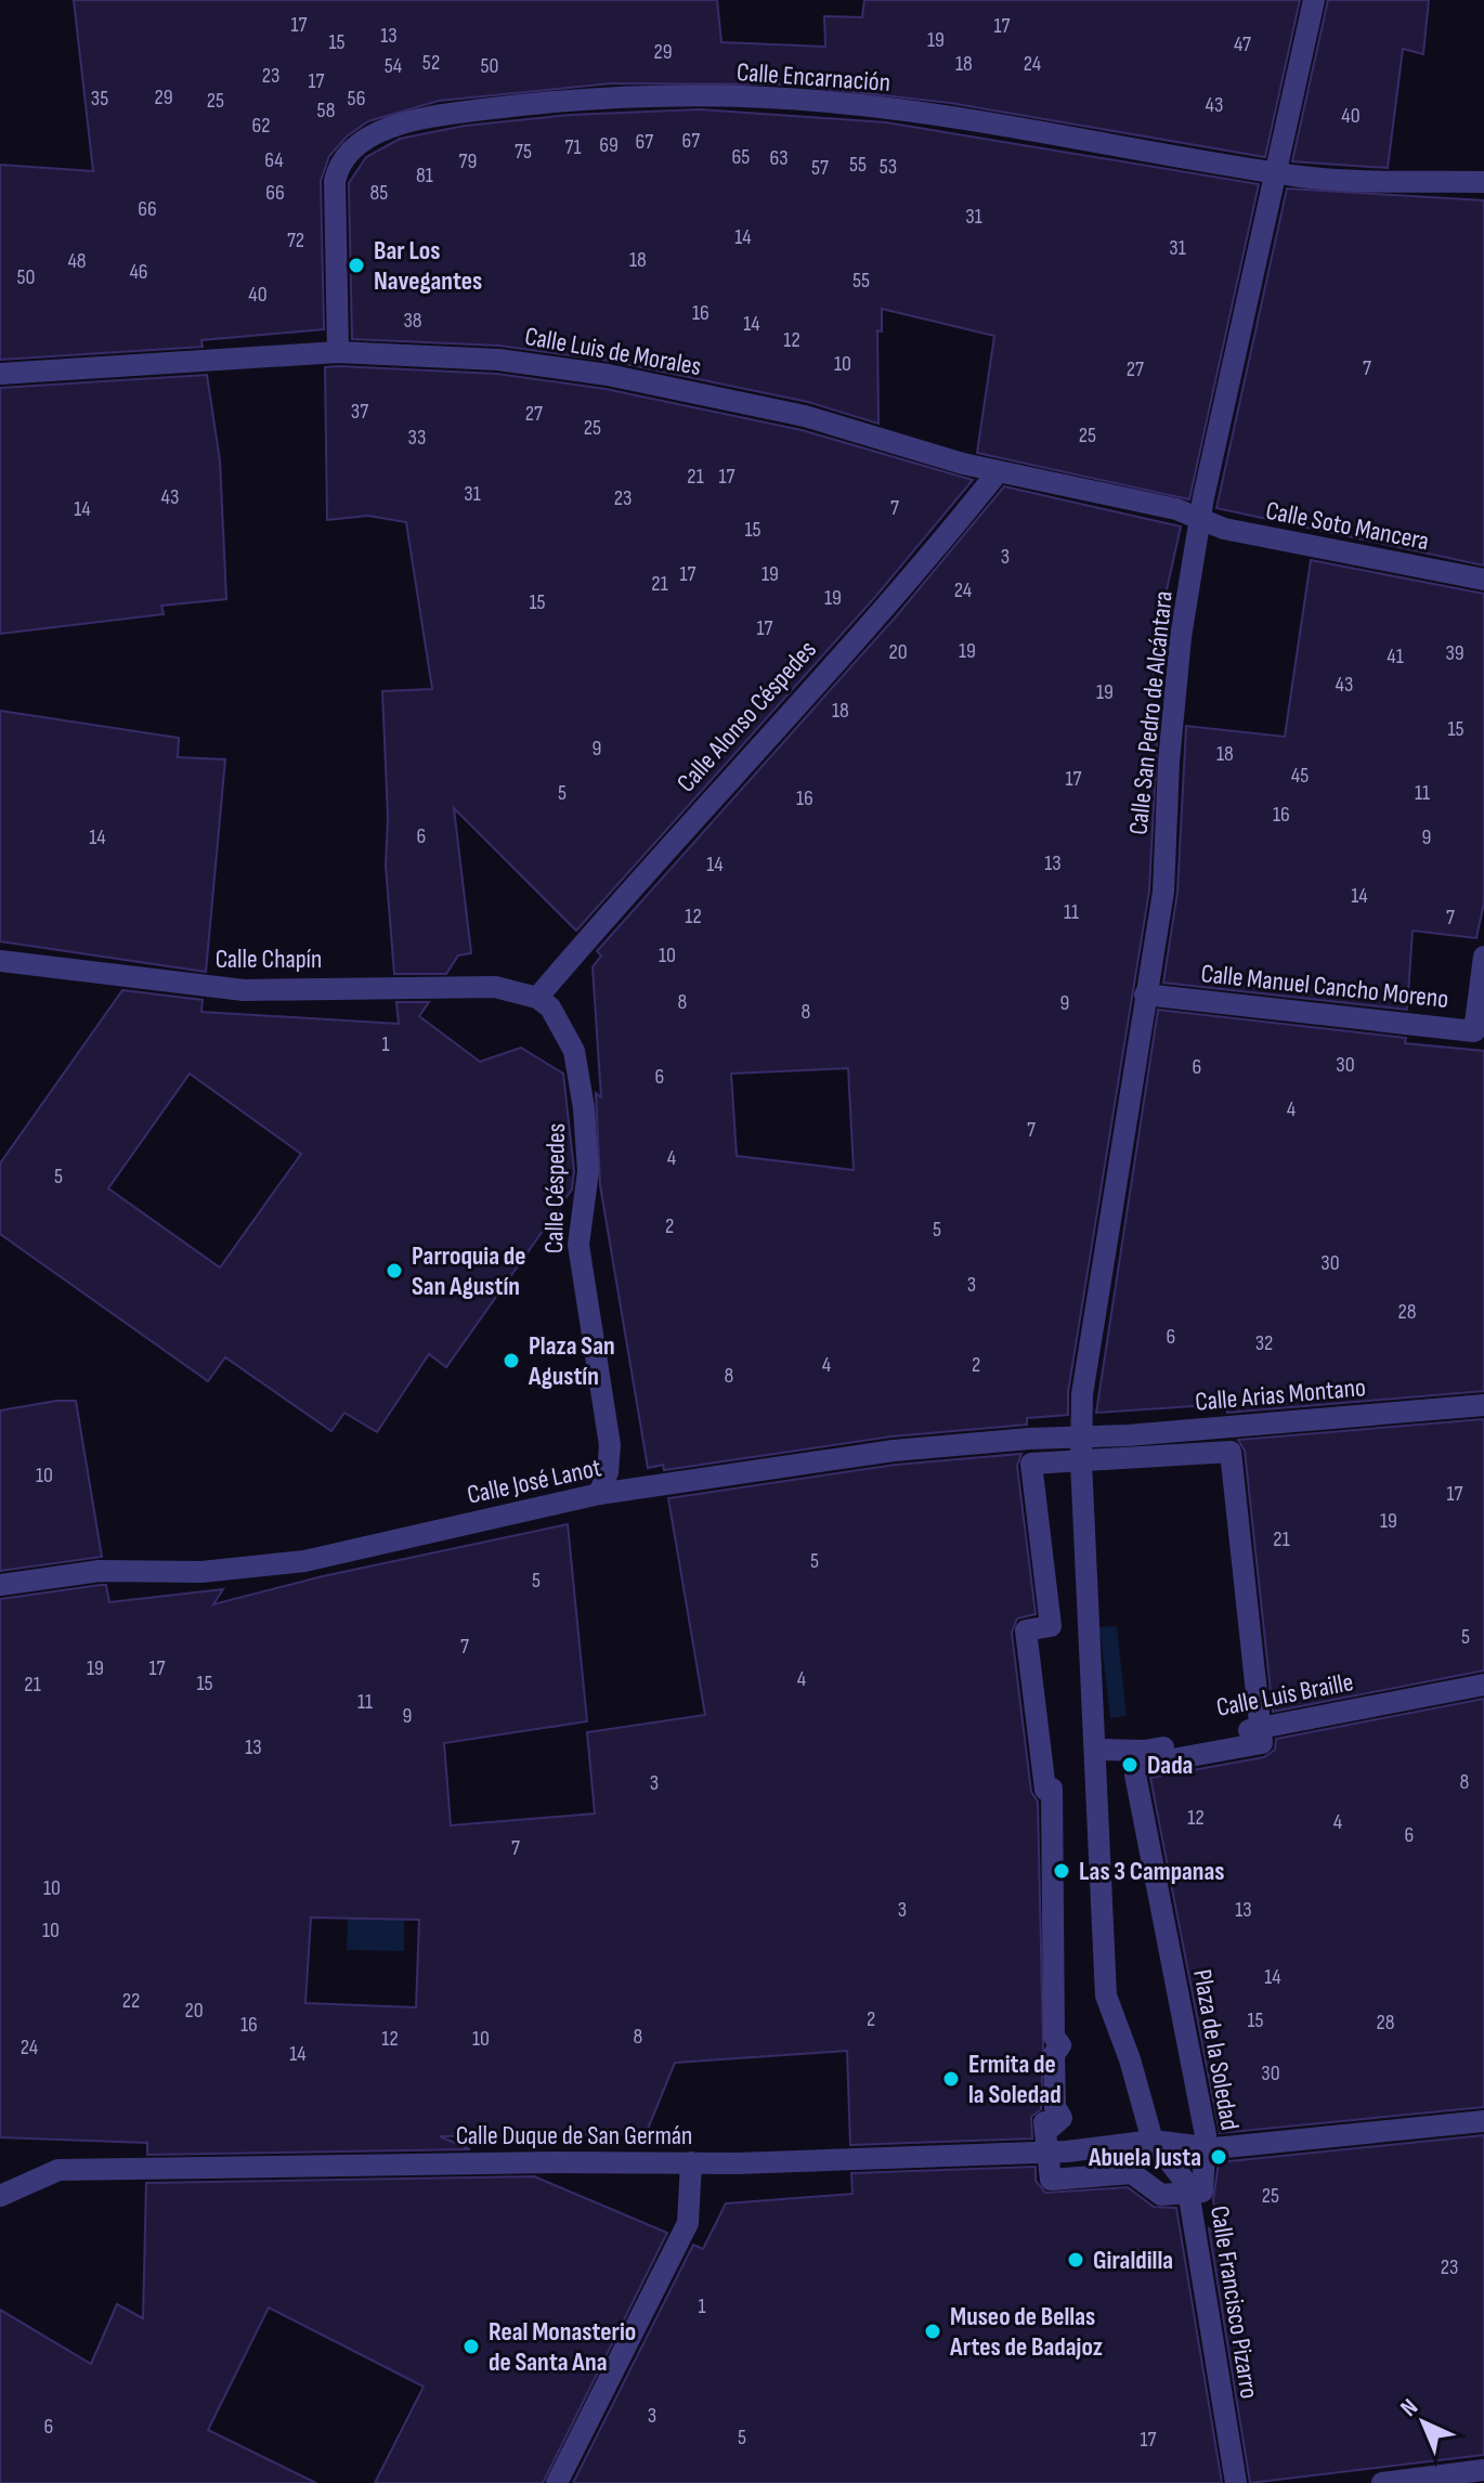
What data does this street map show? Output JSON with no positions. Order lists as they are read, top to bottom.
{
  "streets": {
    "street": [
      "Calle Encarnación",
      "Calle Luis de Morales",
      "Calle Soto Mancera",
      "Calle San Pedro de Alcántara",
      "Calle Alonso Céspedes",
      "Calle Chapín",
      "Calle Manuel Cancho Moreno",
      "Calle Céspedes",
      "Calle Arias Montano",
      "Calle José Lanot",
      "Calle Luis Braille",
      "Plaza de la Soledad",
      "Calle Duque de San Germán",
      "Calle Francisco Pizarro"
    ]
  },
  "crossings": [
    ["Calle Encarnación", "Calle Luis de Morales"],
    ["Calle Encarnación", "Calle San Pedro de Alcántara"],
    ["Calle Luis de Morales", "Calle Soto Mancera"],
    ["Calle Luis de Morales", "Calle San Pedro de Alcántara"],
    ["Calle Luis de Morales", "Calle Alonso Céspedes"],
    ["Calle Soto Mancera", "Calle San Pedro de Alcántara"],
    ["Calle San Pedro de Alcántara", "Calle Manuel Cancho Moreno"],
    ["Calle San Pedro de Alcántara", "Calle Arias Montano"],
    ["Calle San Pedro de Alcántara", "Calle José Lanot"],
    ["Calle Alonso Céspedes", "Calle Chapín"],
    ["Calle Alonso Céspedes", "Calle Céspedes"],
    ["Calle Chapín", "Calle Céspedes"],
    ["Calle Céspedes", "Calle José Lanot"],
    ["Calle Arias Montano", "Calle José Lanot"],
    ["Calle Luis Braille", "Plaza de la Soledad"],
    ["Plaza de la Soledad", "Calle Duque de San Germán"],
    ["Plaza de la Soledad", "Calle Francisco Pizarro"],
    ["Calle Duque de San Germán", "Calle Francisco Pizarro"]
  ],
  "places": [
    "Bar Los Navegantes",
    "Parroquia de San Agustín",
    "Plaza San Agustín",
    "Dada",
    "Las 3 Campanas",
    "Ermita de la Soledad",
    "Abuela Justa",
    "Giraldilla",
    "Museo de Bellas Artes de Badajoz",
    "Real Monasterio de Santa Ana"
  ],
  "house_numbers": [
    "17",
    "17",
    "13",
    "19",
    "15",
    "47",
    "29",
    "52",
    "18",
    "24",
    "54",
    "50",
    "23",
    "17",
    "29",
    "35",
    "56",
    "25",
    "43",
    "58",
    "40",
    "62",
    "67",
    "67",
    "69",
    "71",
    "75",
    "65",
    "63",
    "64",
    "79",
    "55",
    "53",
    "57",
    "81",
    "66",
    "85",
    "66",
    "31",
    "14",
    "72",
    "31",
    "18",
    "48",
    "46",
    "50",
    "55",
    "40",
    "16",
    "38",
    "14",
    "12",
    "10",
    "7",
    "27",
    "37",
    "27",
    "25",
    "25",
    "33",
    "21",
    "17",
    "31",
    "43",
    "23",
    "7",
    "14",
    "15",
    "3",
    "17",
    "19",
    "21",
    "24",
    "19",
    "15",
    "17",
    "19",
    "20",
    "39",
    "41",
    "43",
    "19",
    "18",
    "15",
    "9",
    "18",
    "45",
    "17",
    "5",
    "11",
    "16",
    "16",
    "6",
    "14",
    "9",
    "13",
    "14",
    "14",
    "11",
    "12",
    "7",
    "10",
    "8",
    "9",
    "8",
    "1",
    "30",
    "6",
    "6",
    "4",
    "7",
    "4",
    "5",
    "2",
    "5",
    "30",
    "3",
    "28",
    "6",
    "32",
    "4",
    "2",
    "8",
    "10",
    "17",
    "19",
    "21",
    "5",
    "5",
    "5",
    "7",
    "19",
    "17",
    "4",
    "15",
    "21",
    "11",
    "9",
    "13",
    "8",
    "3",
    "12",
    "4",
    "6",
    "7",
    "10",
    "3",
    "13",
    "10",
    "14",
    "22",
    "20",
    "2",
    "15",
    "28",
    "16",
    "8",
    "12",
    "10",
    "24",
    "14",
    "30",
    "25",
    "23",
    "1",
    "3",
    "6",
    "5",
    "17"
  ],
  "north": "top left"
}
